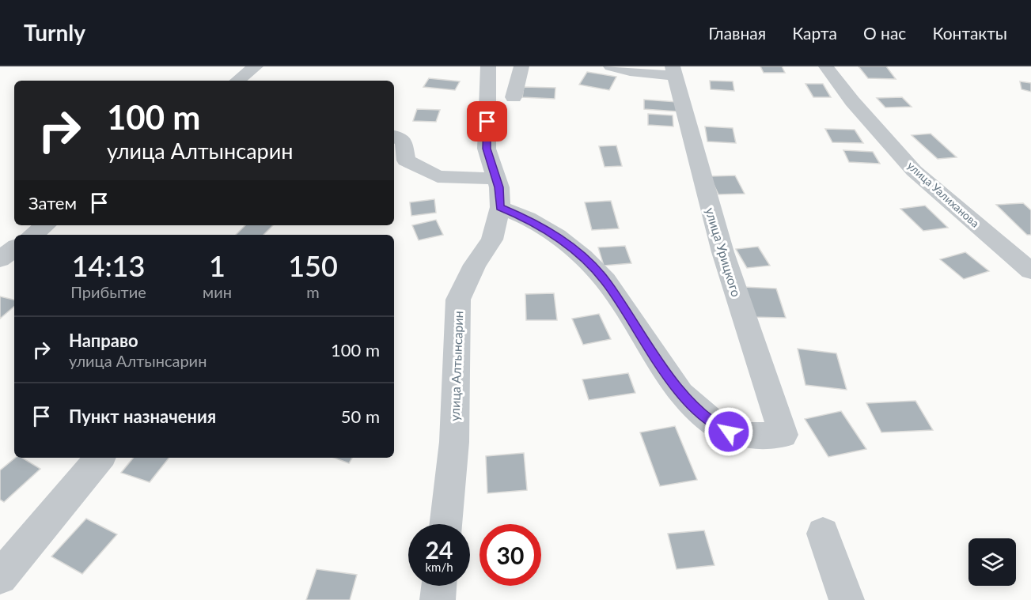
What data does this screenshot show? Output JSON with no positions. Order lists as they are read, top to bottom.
{
  "streets": {
    "street": ["улица Уалиханова", "улица Урицкого", "улица Алтынсарин"]
  },
  "crossings": [
    ["улица Урицкого", "улица Алтынсарин"]
  ],
  "page": {
    "header": "Turnly",
    "nav": [
      "Главная",
      "Карта",
      "О нас",
      "Контакты"
    ],
    "turn": ["100 m", "улица Алтынсарин"],
    "then": "Затем",
    "eta": [
      "14:13",
      "Прибытие",
      "1",
      "мин",
      "150",
      "m"
    ],
    "list": [
      {
        "name": "Направо",
        "note": "улица Алтынсарин",
        "value": "100 m"
      },
      {
        "name": "Пункт назначения",
        "value": "50 m"
      }
    ],
    "speed": "24 km/h",
    "limit": "30"
  }
}
